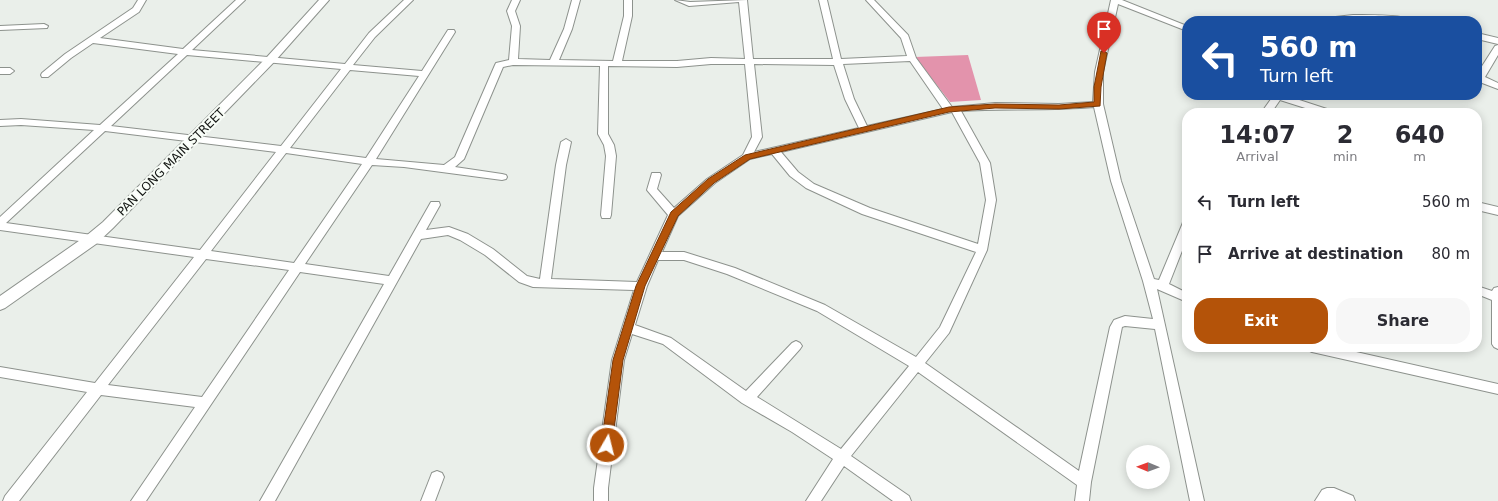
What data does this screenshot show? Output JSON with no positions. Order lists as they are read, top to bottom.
{
  "streets": {
    "street": ["PAN LONG MAIN STREET"]
  },
  "north": "left",
  "page": {
    "turn": ["560 m", "Turn left"],
    "eta": [
      "14:07",
      "Arrival",
      "2",
      "min",
      "640",
      "m"
    ],
    "list": [
      {
        "name": "Turn left",
        "value": "560 m"
      },
      {
        "name": "Arrive at destination",
        "value": "80 m"
      }
    ],
    "buttons": ["Exit", "Share"]
  }
}
